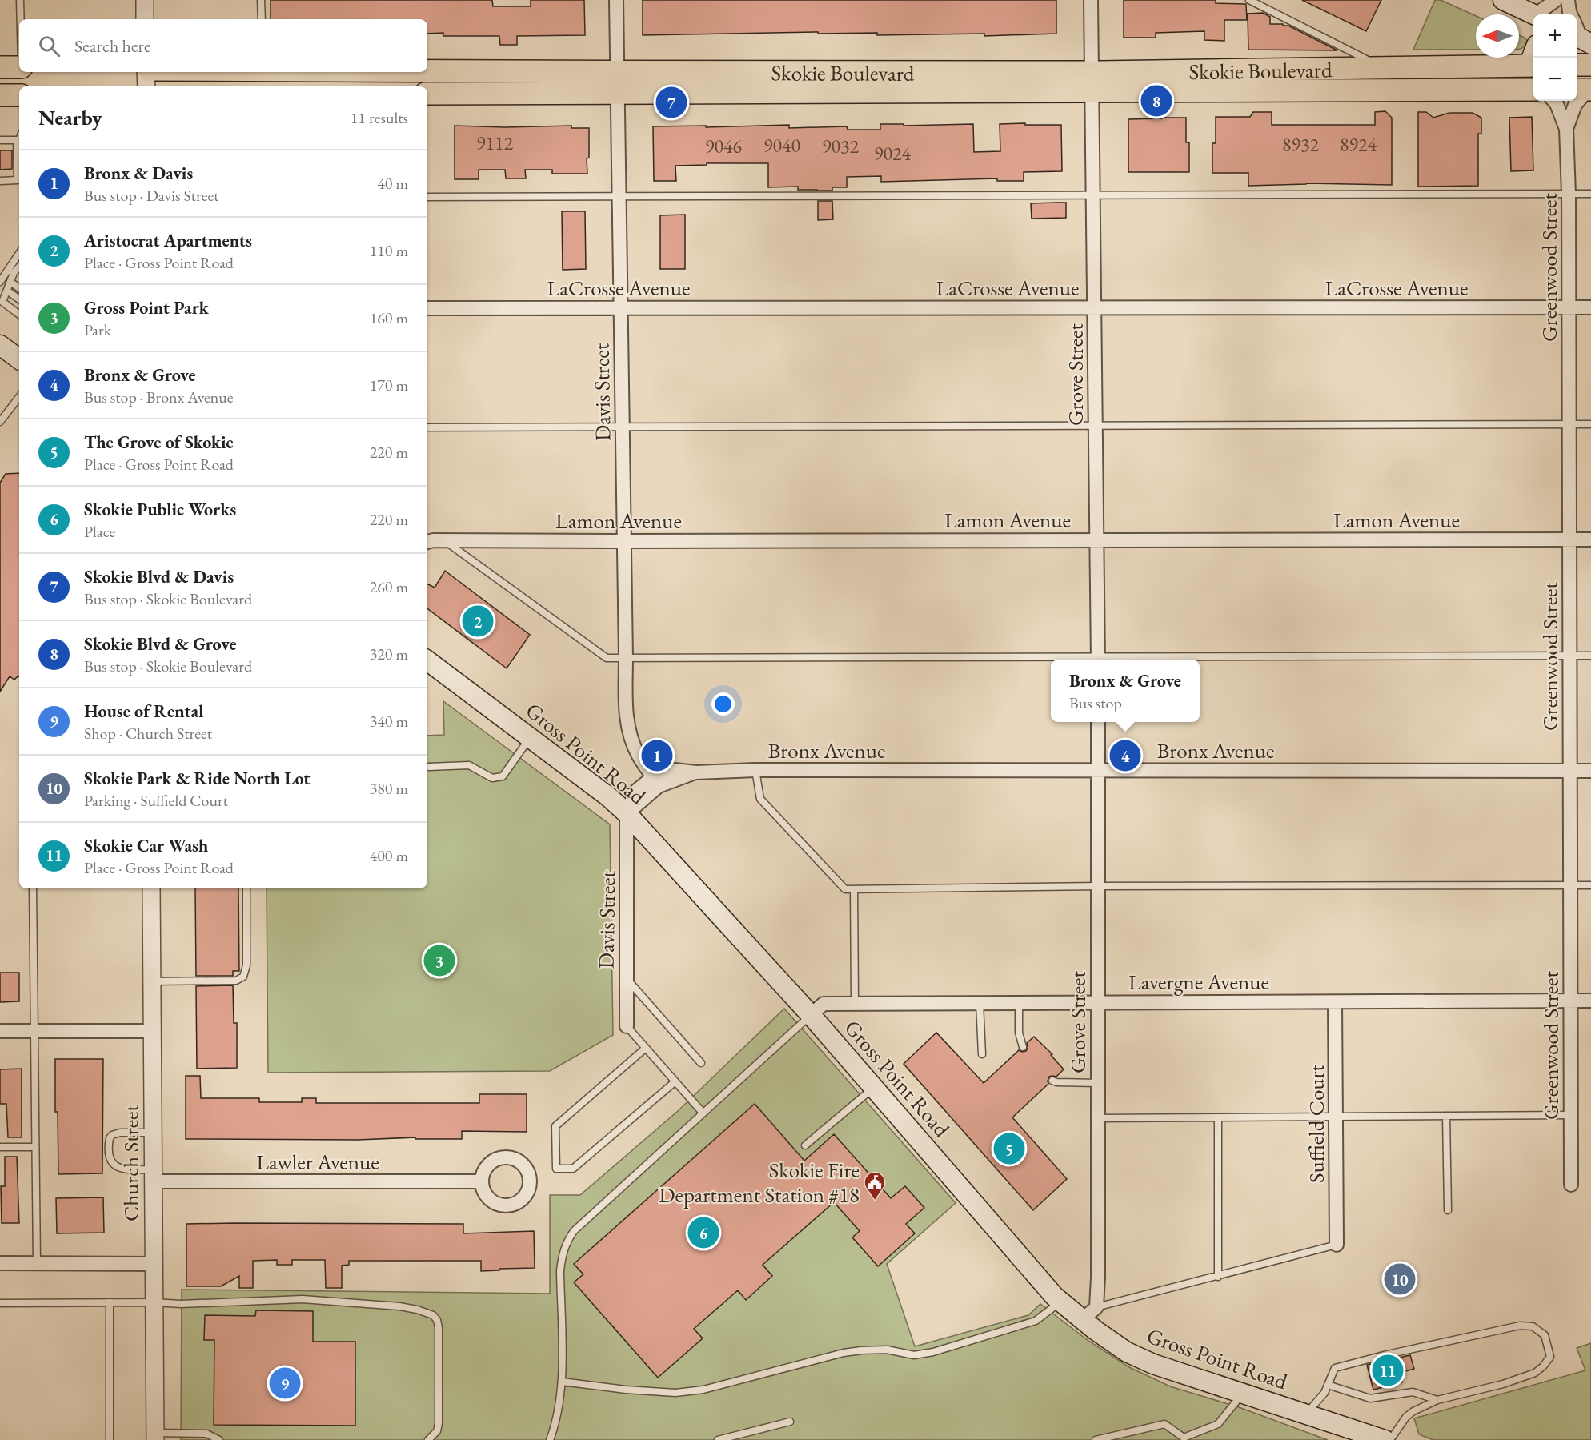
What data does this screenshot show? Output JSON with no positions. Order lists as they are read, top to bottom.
{
  "streets": {
    "main road": ["Skokie Boulevard", "Gross Point Road"],
    "street": [
      "Greenwood Street",
      "LaCrosse Avenue",
      "Grove Street",
      "Davis Street",
      "Lamon Avenue",
      "Bronx Avenue",
      "Lavergne Avenue",
      "Suffield Court",
      "Lawler Avenue",
      "Church Street"
    ]
  },
  "crossings": [
    ["Skokie Boulevard", "Grove Street"],
    ["Skokie Boulevard", "Davis Street"],
    ["Greenwood Street", "LaCrosse Avenue"],
    ["Greenwood Street", "Lamon Avenue"],
    ["Greenwood Street", "Bronx Avenue"],
    ["Greenwood Street", "Lavergne Avenue"],
    ["LaCrosse Avenue", "Grove Street"],
    ["LaCrosse Avenue", "Davis Street"],
    ["Grove Street", "Lamon Avenue"],
    ["Grove Street", "Bronx Avenue"],
    ["Grove Street", "Gross Point Road"],
    ["Grove Street", "Lavergne Avenue"],
    ["Davis Street", "Lamon Avenue"],
    ["Davis Street", "Bronx Avenue"],
    ["Davis Street", "Gross Point Road"],
    ["Bronx Avenue", "Gross Point Road"],
    ["Gross Point Road", "Lavergne Avenue"],
    ["Lavergne Avenue", "Suffield Court"],
    ["Lawler Avenue", "Church Street"]
  ],
  "places": {
    "public building": ["Skokie Fire Department Station #18"]
  },
  "house_numbers": [
    "9112",
    "8932",
    "8924",
    "9040",
    "9046",
    "9032",
    "9024"
  ],
  "north": "left",
  "page": {
    "map_buttons": ["+", "−"],
    "search": "Search here",
    "pins": [
      "8",
      "7",
      "2",
      "1",
      "4",
      "3",
      "5",
      "6",
      "10",
      "11",
      "9"
    ],
    "heading": ["Nearby", "11 results"],
    "list": [
      {
        "mark": "1",
        "name": "Bronx & Davis",
        "note": "Bus stop · Davis Street",
        "value": "40 m"
      },
      {
        "mark": "2",
        "name": "Aristocrat Apartments",
        "note": "Place · Gross Point Road",
        "value": "110 m"
      },
      {
        "mark": "3",
        "name": "Gross Point Park",
        "note": "Park",
        "value": "160 m"
      },
      {
        "mark": "4",
        "name": "Bronx & Grove",
        "note": "Bus stop · Bronx Avenue",
        "value": "170 m"
      },
      {
        "mark": "5",
        "name": "The Grove of Skokie",
        "note": "Place · Gross Point Road",
        "value": "220 m"
      },
      {
        "mark": "6",
        "name": "Skokie Public Works",
        "note": "Place",
        "value": "220 m"
      },
      {
        "mark": "7",
        "name": "Skokie Blvd & Davis",
        "note": "Bus stop · Skokie Boulevard",
        "value": "260 m"
      },
      {
        "mark": "8",
        "name": "Skokie Blvd & Grove",
        "note": "Bus stop · Skokie Boulevard",
        "value": "320 m"
      },
      {
        "mark": "9",
        "name": "House of Rental",
        "note": "Shop · Church Street",
        "value": "340 m"
      },
      {
        "mark": "10",
        "name": "Skokie Park & Ride North Lot",
        "note": "Parking · Suffield Court",
        "value": "380 m"
      },
      {
        "mark": "11",
        "name": "Skokie Car Wash",
        "note": "Place · Gross Point Road",
        "value": "400 m"
      }
    ],
    "popup": ["Bronx & Grove", "Bus stop"]
  }
}
